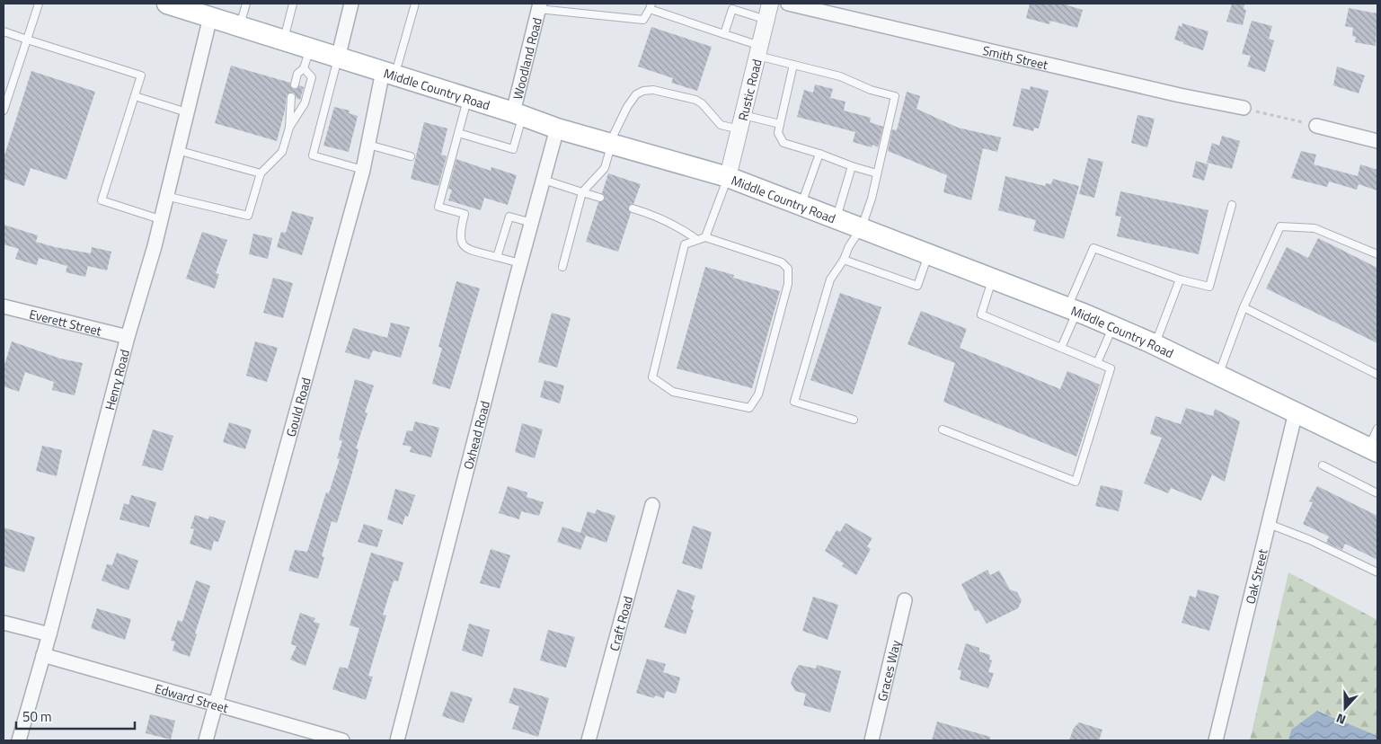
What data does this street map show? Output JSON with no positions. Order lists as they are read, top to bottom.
{
  "streets": {
    "main road": ["Middle Country Road"],
    "street": [
      "Smith Street",
      "Woodland Road",
      "Rustic Road",
      "Everett Street",
      "Henry Road",
      "Gould Road",
      "Oxhead Road",
      "Oak Street",
      "Craft Road",
      "Graces Way",
      "Edward Street"
    ]
  },
  "crossings": [
    ["Woodland Road", "Middle Country Road"],
    ["Middle Country Road", "Rustic Road"],
    ["Middle Country Road", "Henry Road"],
    ["Middle Country Road", "Gould Road"],
    ["Middle Country Road", "Oxhead Road"],
    ["Middle Country Road", "Oak Street"],
    ["Everett Street", "Henry Road"],
    ["Henry Road", "Edward Street"],
    ["Gould Road", "Edward Street"]
  ],
  "scale_bar": "50 m",
  "north": "bottom"
}
